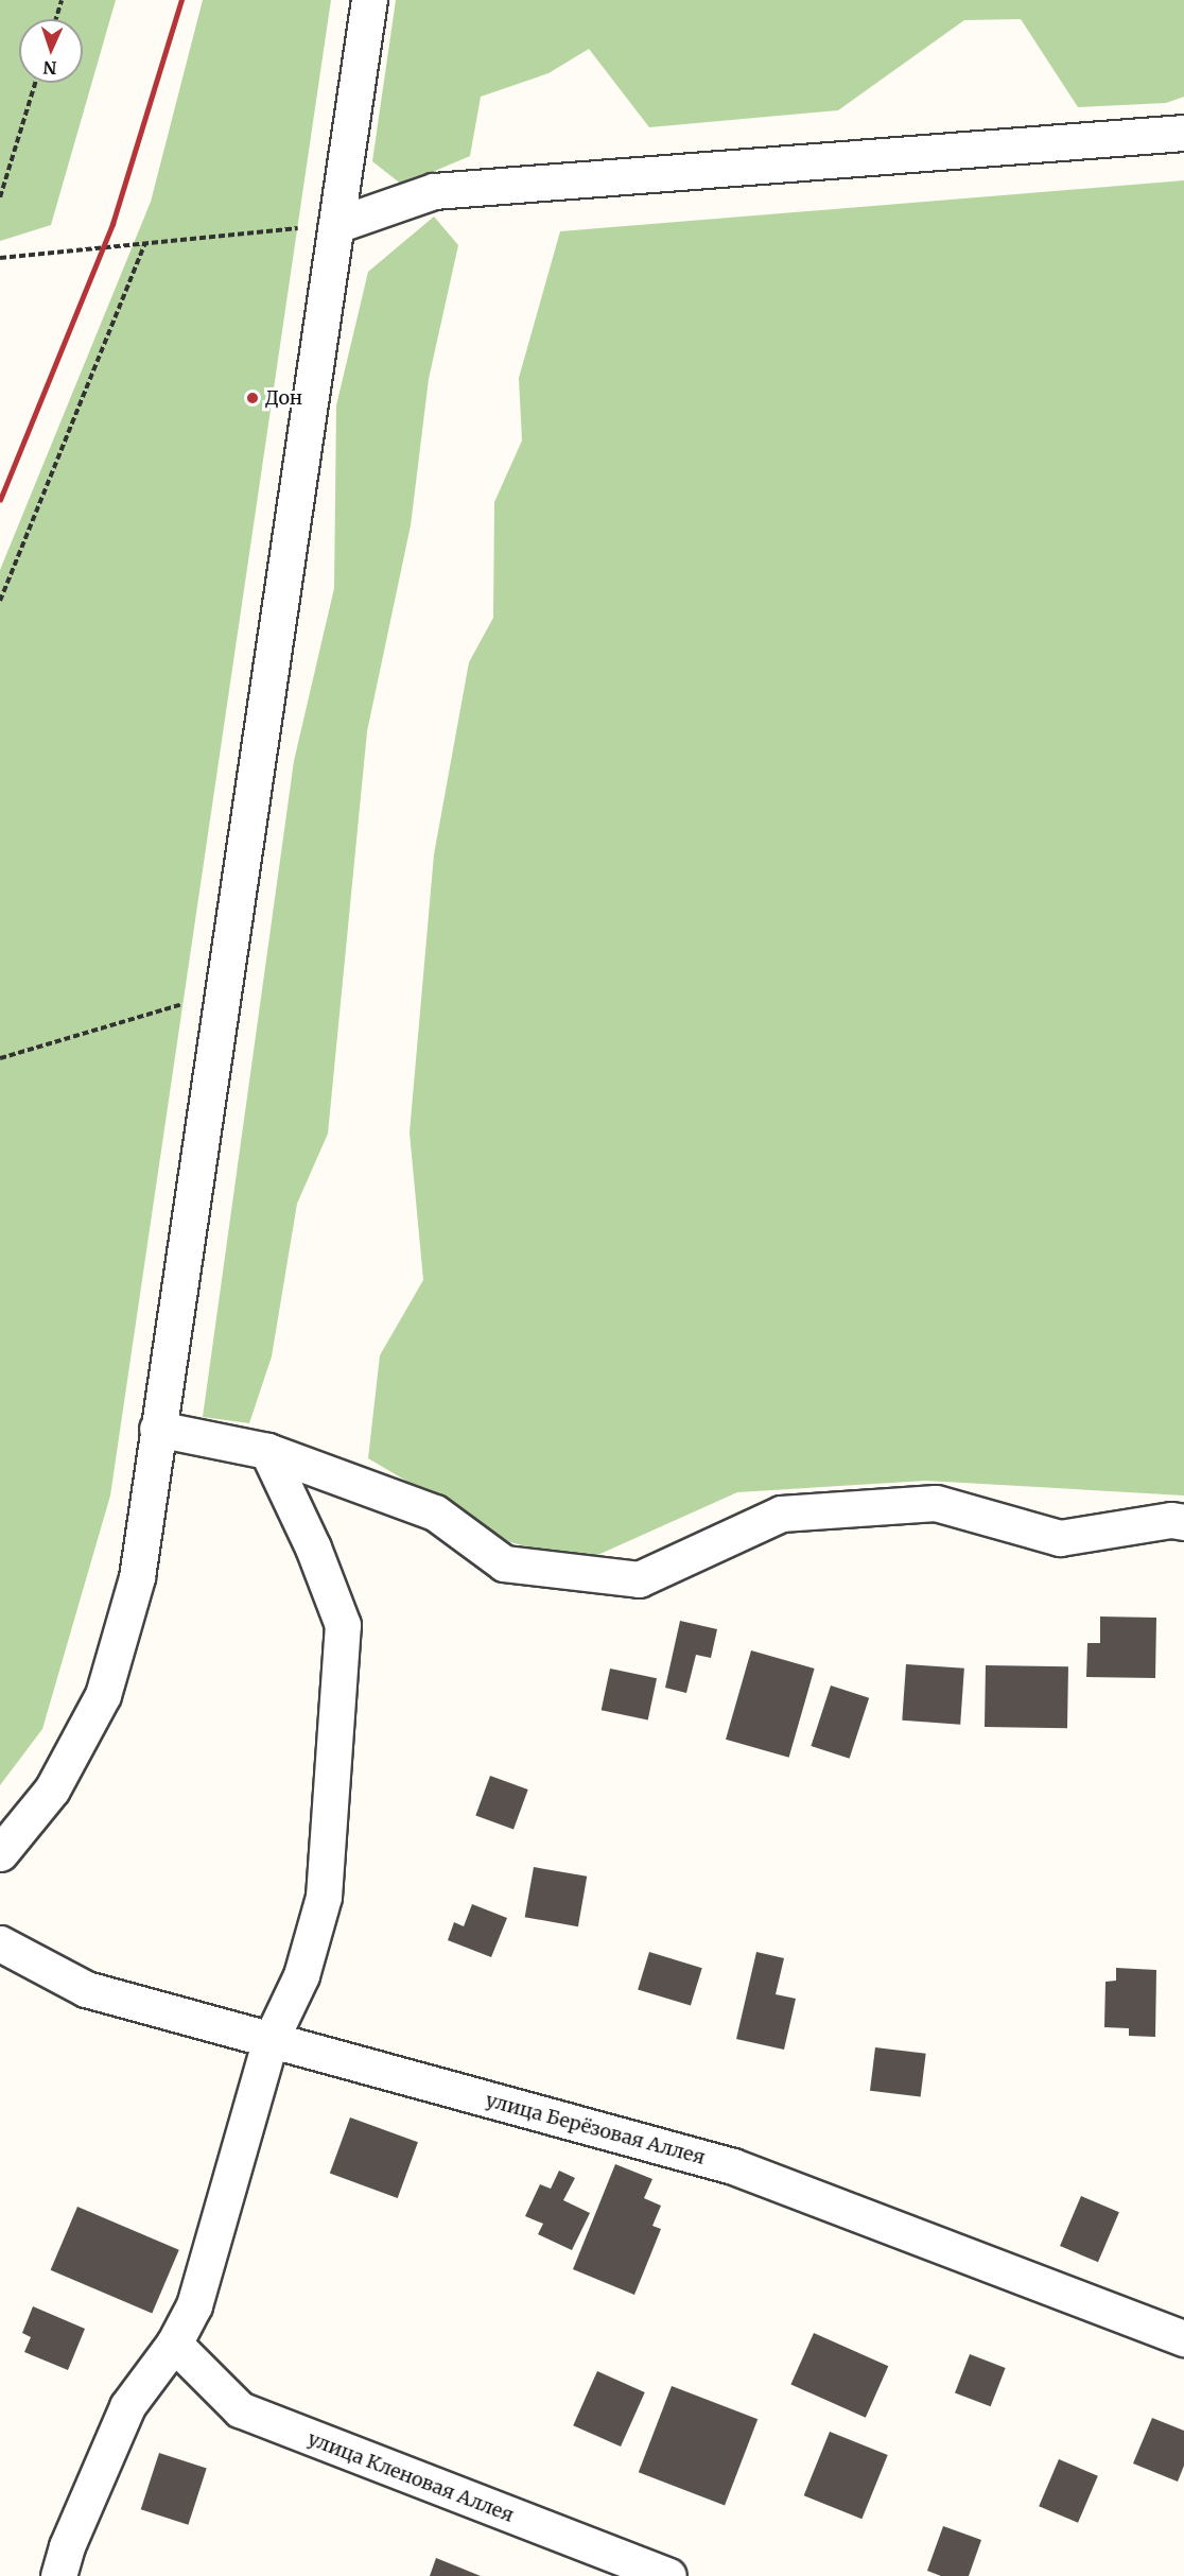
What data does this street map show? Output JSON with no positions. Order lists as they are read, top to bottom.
{
  "streets": {
    "street": ["улица Берёзовая Аллея", "улица Кленовая Аллея"]
  },
  "places": ["Дон"],
  "north": "bottom"
}
